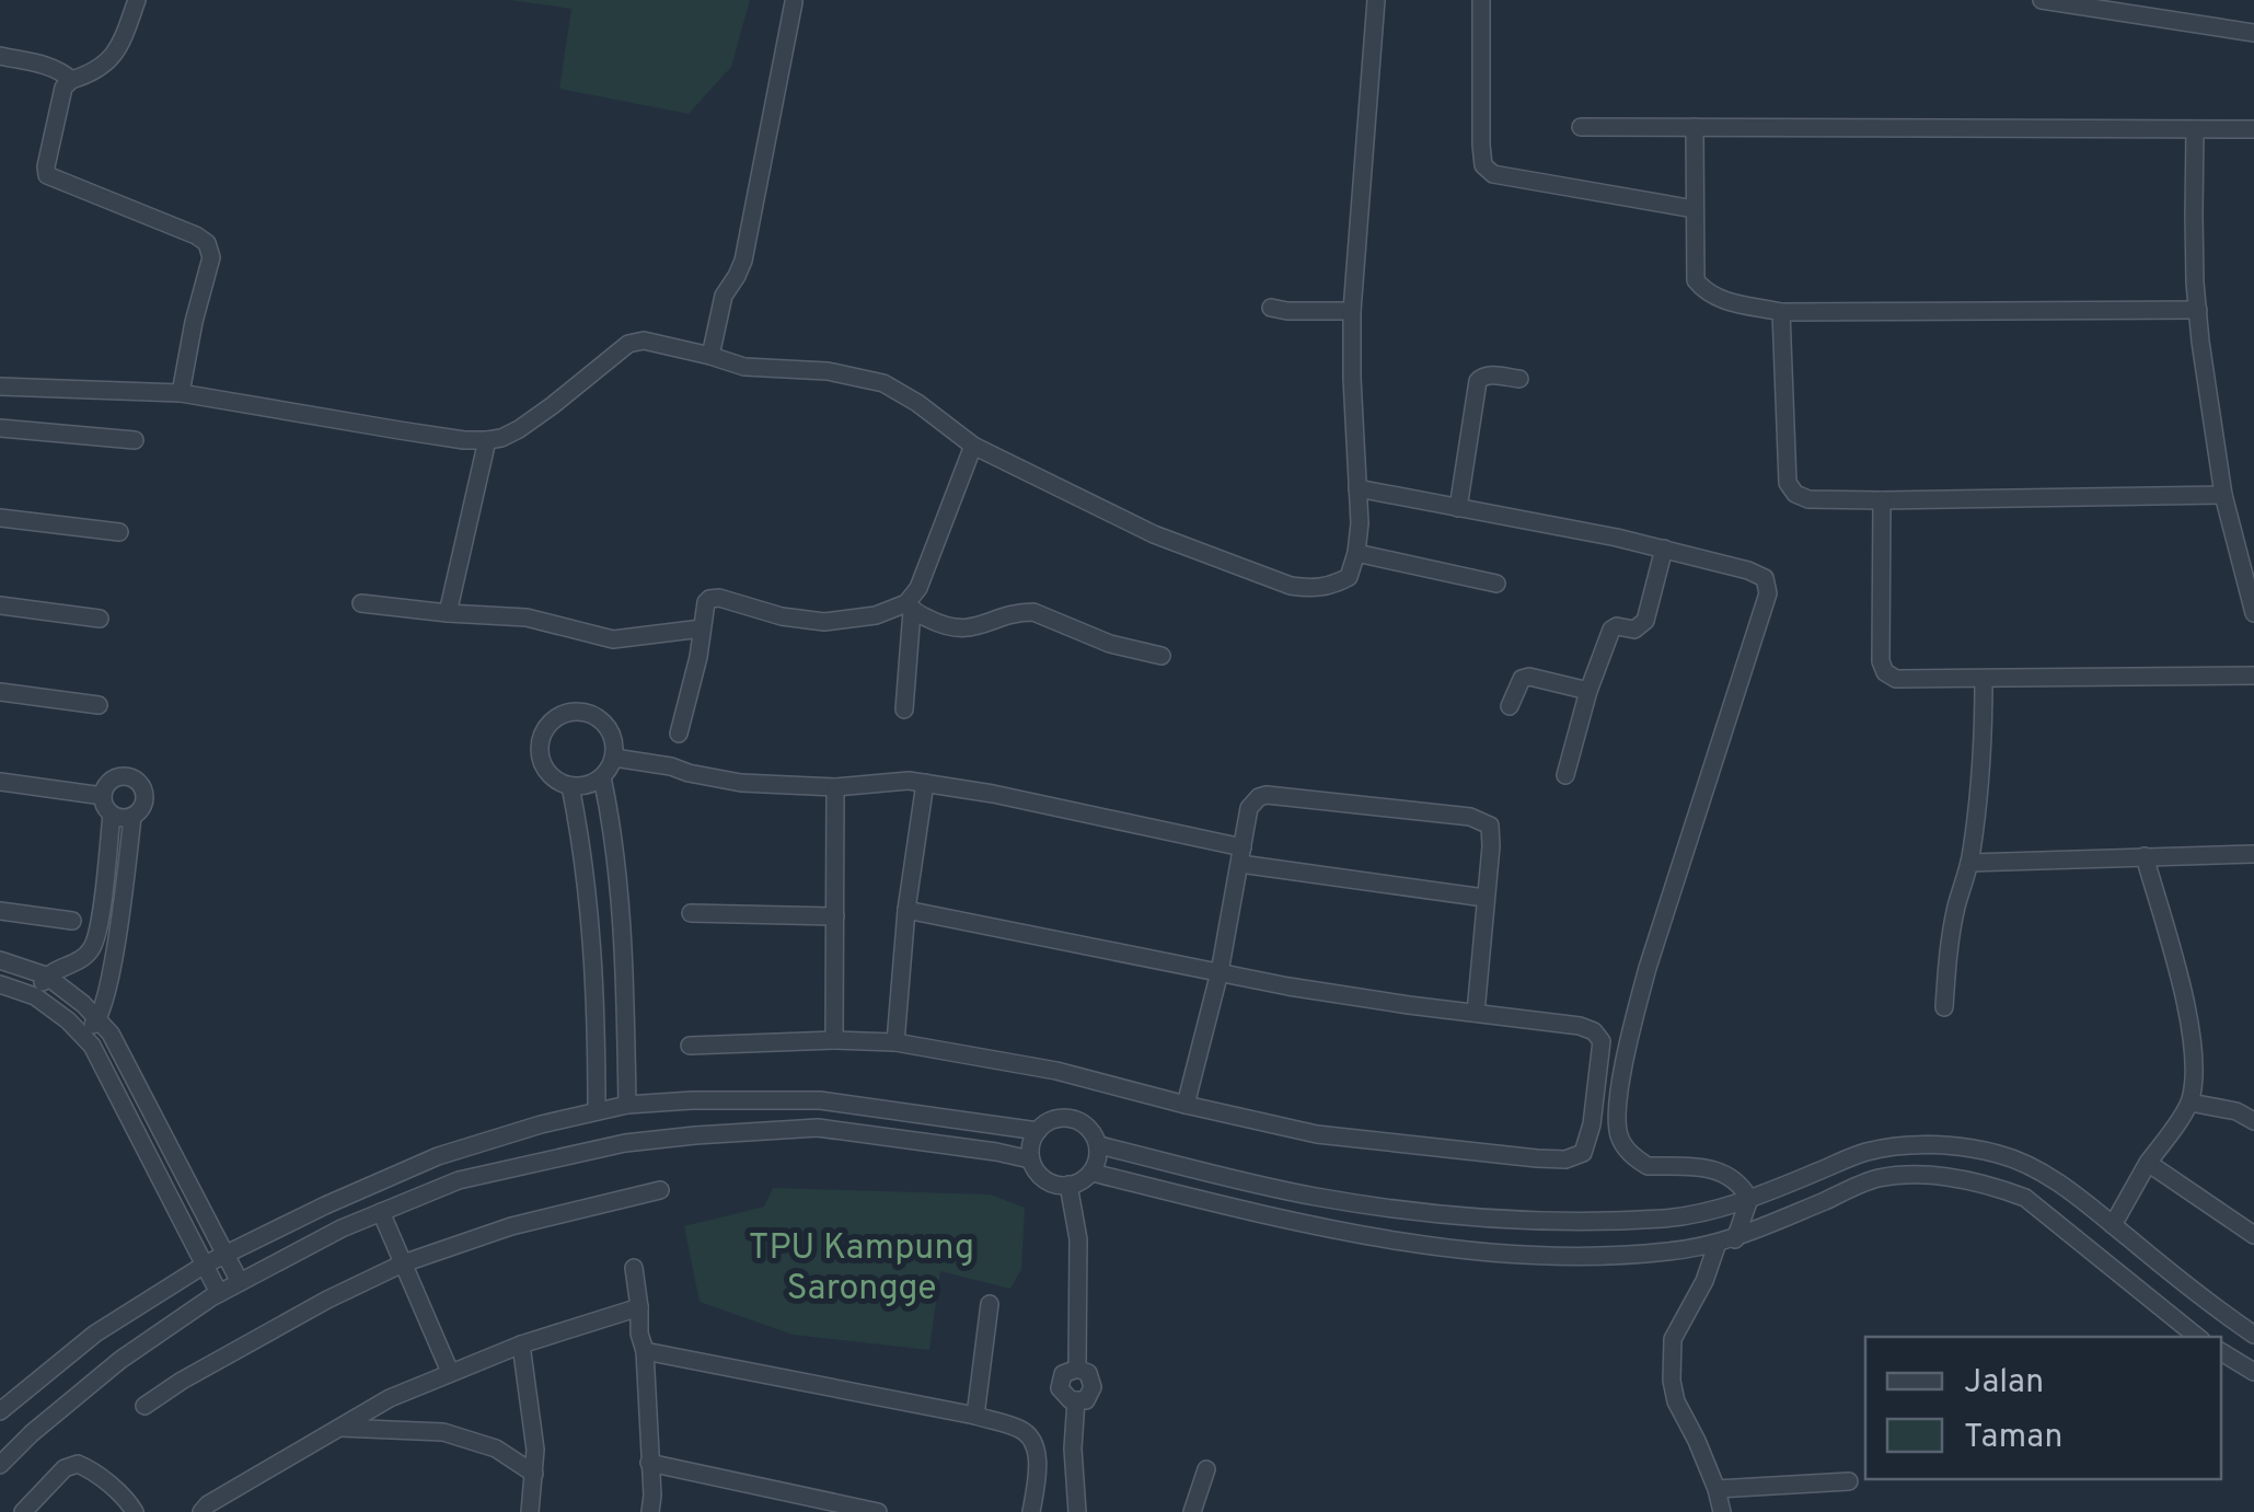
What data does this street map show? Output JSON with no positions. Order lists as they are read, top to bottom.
{
  "parks": ["TPU Kampung Sarongge"],
  "legend": ["Jalan", "Taman"]
}
